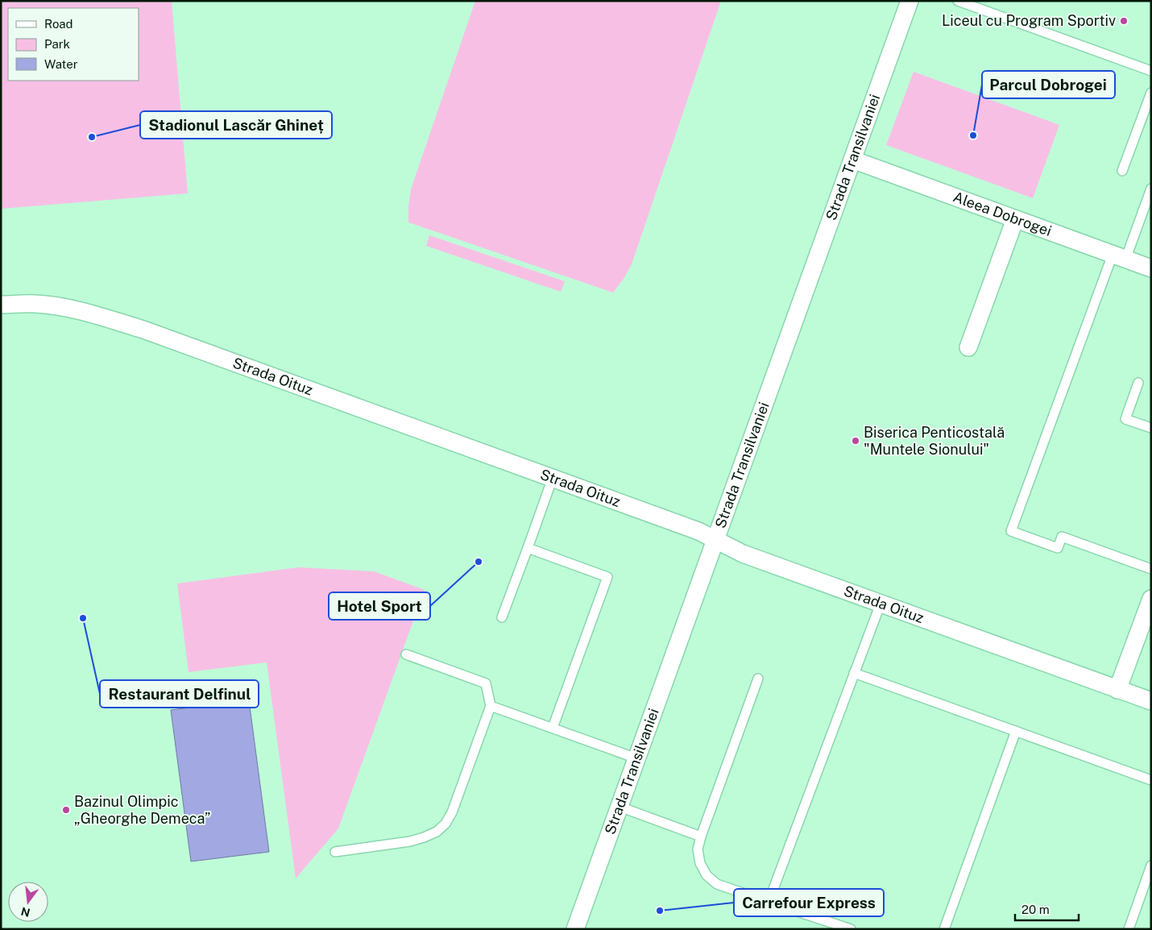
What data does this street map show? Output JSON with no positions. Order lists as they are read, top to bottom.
{
  "streets": {
    "street": ["Strada Transilvaniei", "Aleea Dobrogei", "Strada Oituz"]
  },
  "crossings": [
    ["Strada Transilvaniei", "Aleea Dobrogei"],
    ["Strada Transilvaniei", "Strada Oituz"]
  ],
  "places": [
    "Liceul cu Program Sportiv",
    "Parcul Dobrogei",
    "Stadionul Lascăr Ghineț",
    "Biserica Penticostală \"Muntele Sionului\"",
    "Hotel Sport",
    "Restaurant Delfinul",
    "Bazinul Olimpic „Gheorghe Demeca”",
    "Carrefour Express"
  ],
  "legend": ["Road", "Park", "Water"],
  "scale_bar": "20 m",
  "north": "bottom"
}
